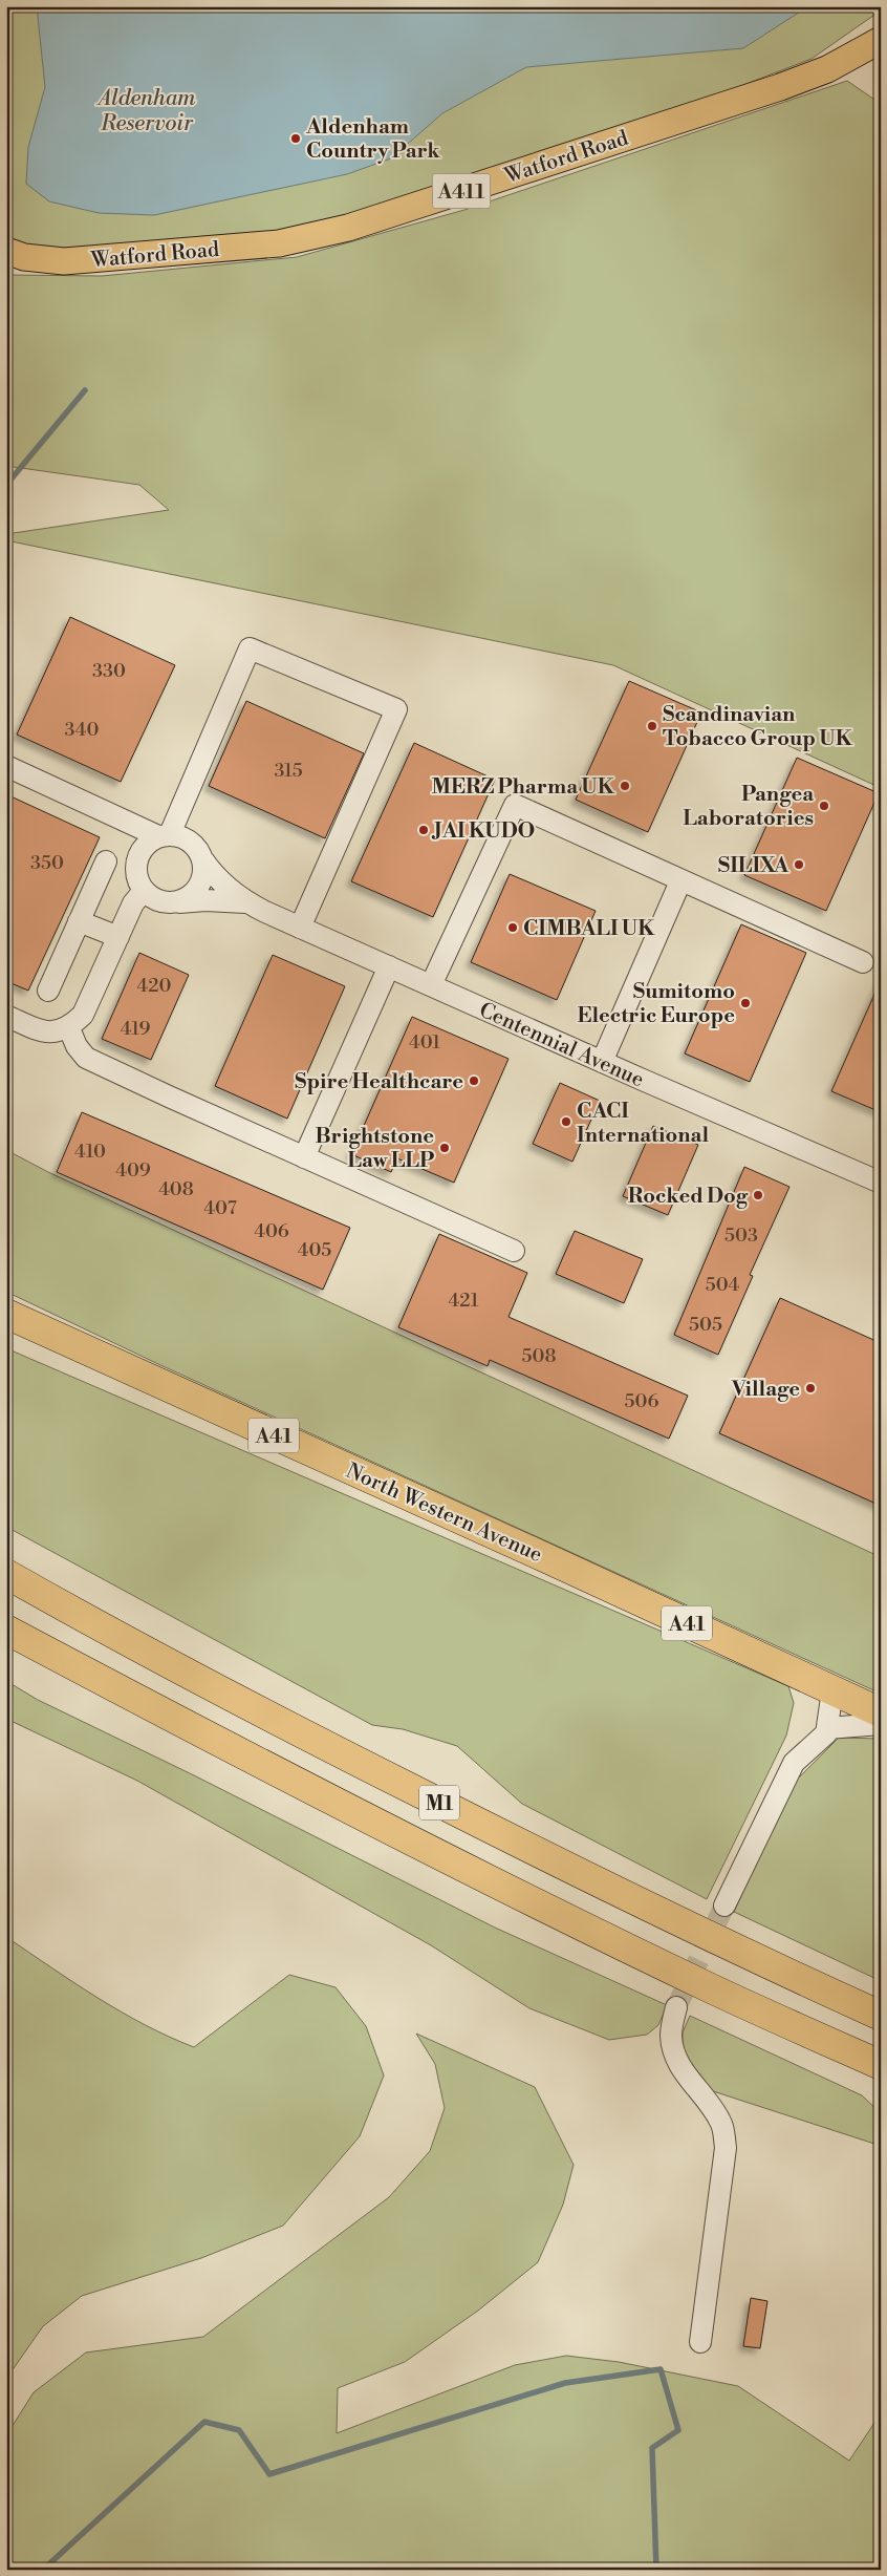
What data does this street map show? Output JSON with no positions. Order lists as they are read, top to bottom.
{
  "streets": {
    "highway": ["A41", "North Western Avenue", "M1"],
    "main road": ["Watford Road", "A411"],
    "street": ["Centennial Avenue"]
  },
  "water": ["Aldenham Reservoir"],
  "places": [
    "Aldenham Country Park",
    "Scandinavian Tobacco Group UK",
    "MERZ Pharma UK",
    "Pangea Laboratories",
    "JAI KUDO",
    "SILIXA",
    "CIMBALI UK",
    "Sumitomo Electric Europe",
    "Spire Healthcare",
    "CACI International",
    "Brightstone Law LLP",
    "Rocked Dog",
    "Village"
  ],
  "house_numbers": [
    "330",
    "340",
    "315",
    "350",
    "420",
    "419",
    "401",
    "410",
    "409",
    "408",
    "407",
    "406",
    "503",
    "405",
    "504",
    "421",
    "505",
    "508",
    "506"
  ]
}
